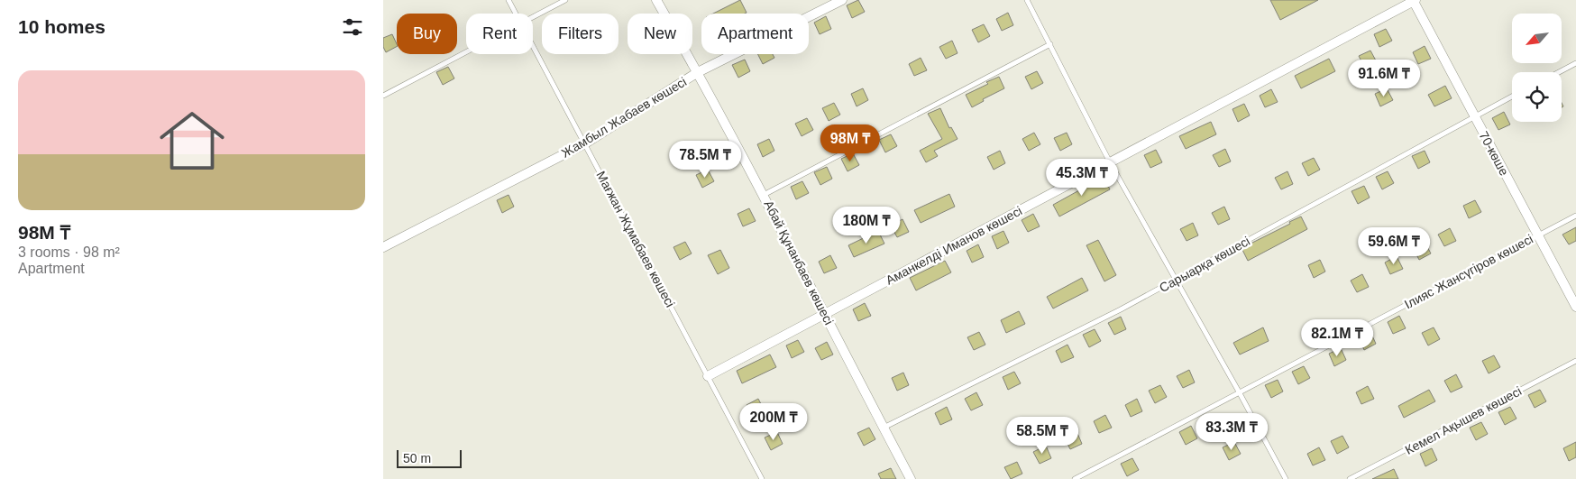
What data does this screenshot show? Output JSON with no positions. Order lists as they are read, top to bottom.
{
  "streets": {
    "street": [
      "Жамбыл Жабаев көшесі",
      "70-көше",
      "Аманкелді Иманов көшесі",
      "Абай Құнанбаев көшесі"
    ],
    "lane": [
      "Мағжан Жұмабаев көшесі",
      "Сарыарқа көшесі",
      "Ілияс Жансүгіров көшесі",
      "Кемел Ақышев көшесі"
    ]
  },
  "crossings": [
    ["Жамбыл Жабаев көшесі", "Мағжан Жұмабаев көшесі"],
    ["Жамбыл Жабаев көшесі", "Абай Құнанбаев көшесі"],
    ["70-көше", "Аманкелді Иманов көшесі"],
    ["70-көше", "Сарыарқа көшесі"],
    ["70-көше", "Ілияс Жансүгіров көшесі"],
    ["Мағжан Жұмабаев көшесі", "Аманкелді Иманов көшесі"],
    ["Аманкелді Иманов көшесі", "Абай Құнанбаев көшесі"],
    ["Абай Құнанбаев көшесі", "Сарыарқа көшесі"]
  ],
  "scale_bar": "50 m",
  "north": "bottom left",
  "page": {
    "heading": "10 homes",
    "chip": [
      "Buy",
      "Rent",
      "Filters",
      "New",
      "Apartment"
    ],
    "list": [
      {
        "name": "98M ₸",
        "note": "3 rooms · 98 m² · Apartment"
      }
    ],
    "price": [
      "91.6M ₸",
      "98M ₸",
      "78.5M ₸",
      "45.3M ₸",
      "180M ₸",
      "59.6M ₸",
      "82.1M ₸",
      "200M ₸",
      "83.3M ₸",
      "58.5M ₸"
    ],
    "scale": "50 m"
  }
}
